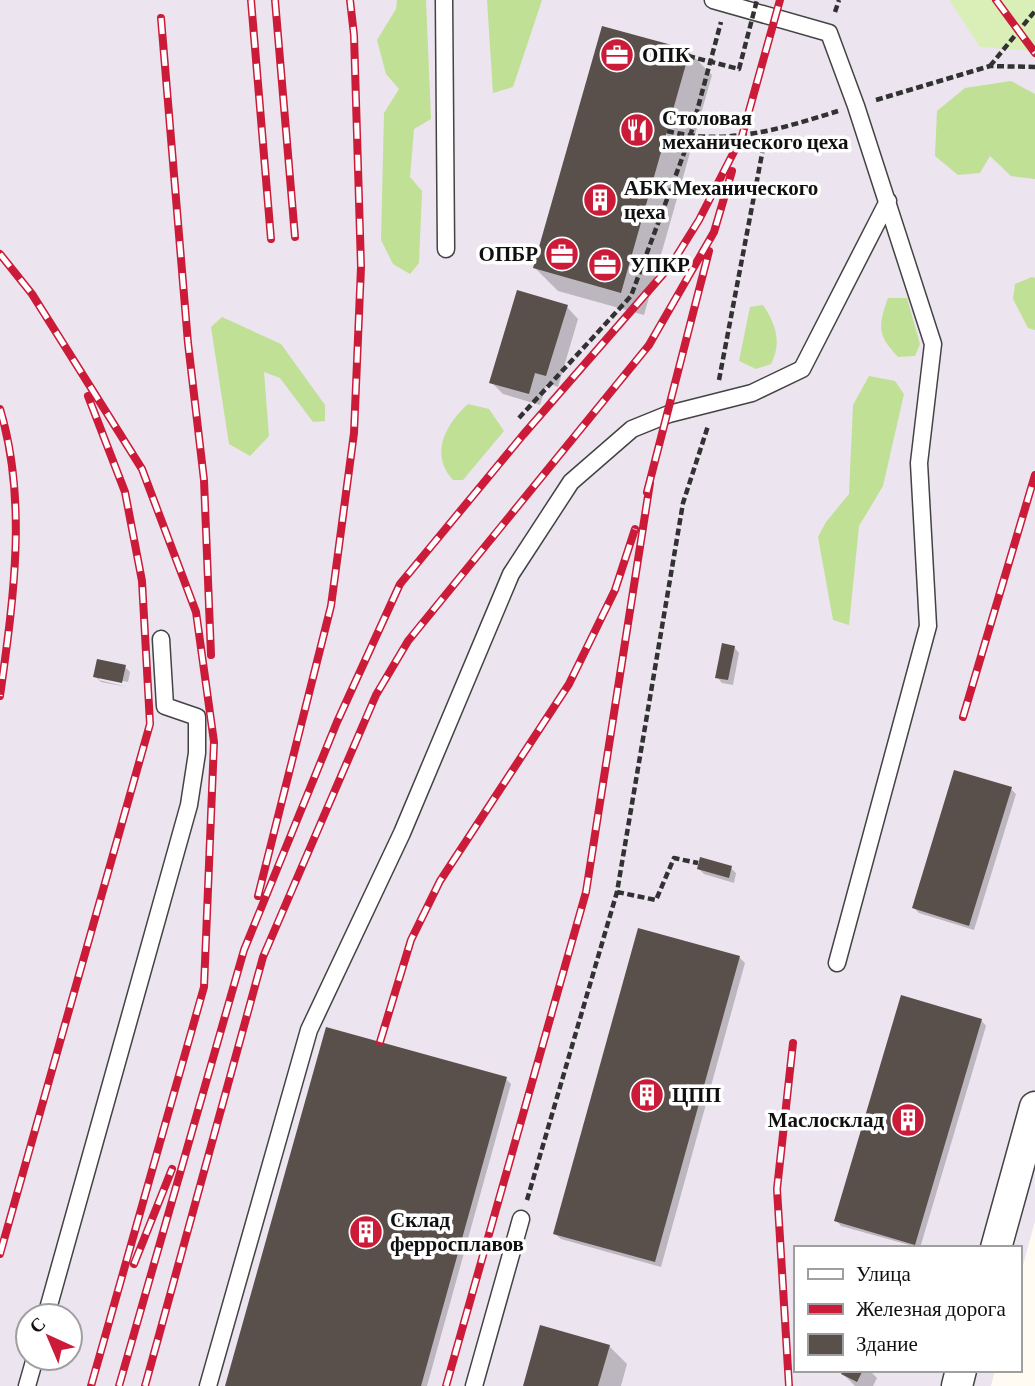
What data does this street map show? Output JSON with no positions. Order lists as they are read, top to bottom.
{
  "places": {
    "office": ["ОПК", "ОПБР", "УПКР"],
    "restaurant": ["Столовая механического цеха"],
    "building": [
      "АБК Механического цеха",
      "ЦПП",
      "Маслосклад",
      "Склад ферросплавов"
    ]
  },
  "legend": ["Улица", "Железная дорога", "Здание"],
  "north": "top left"
}
